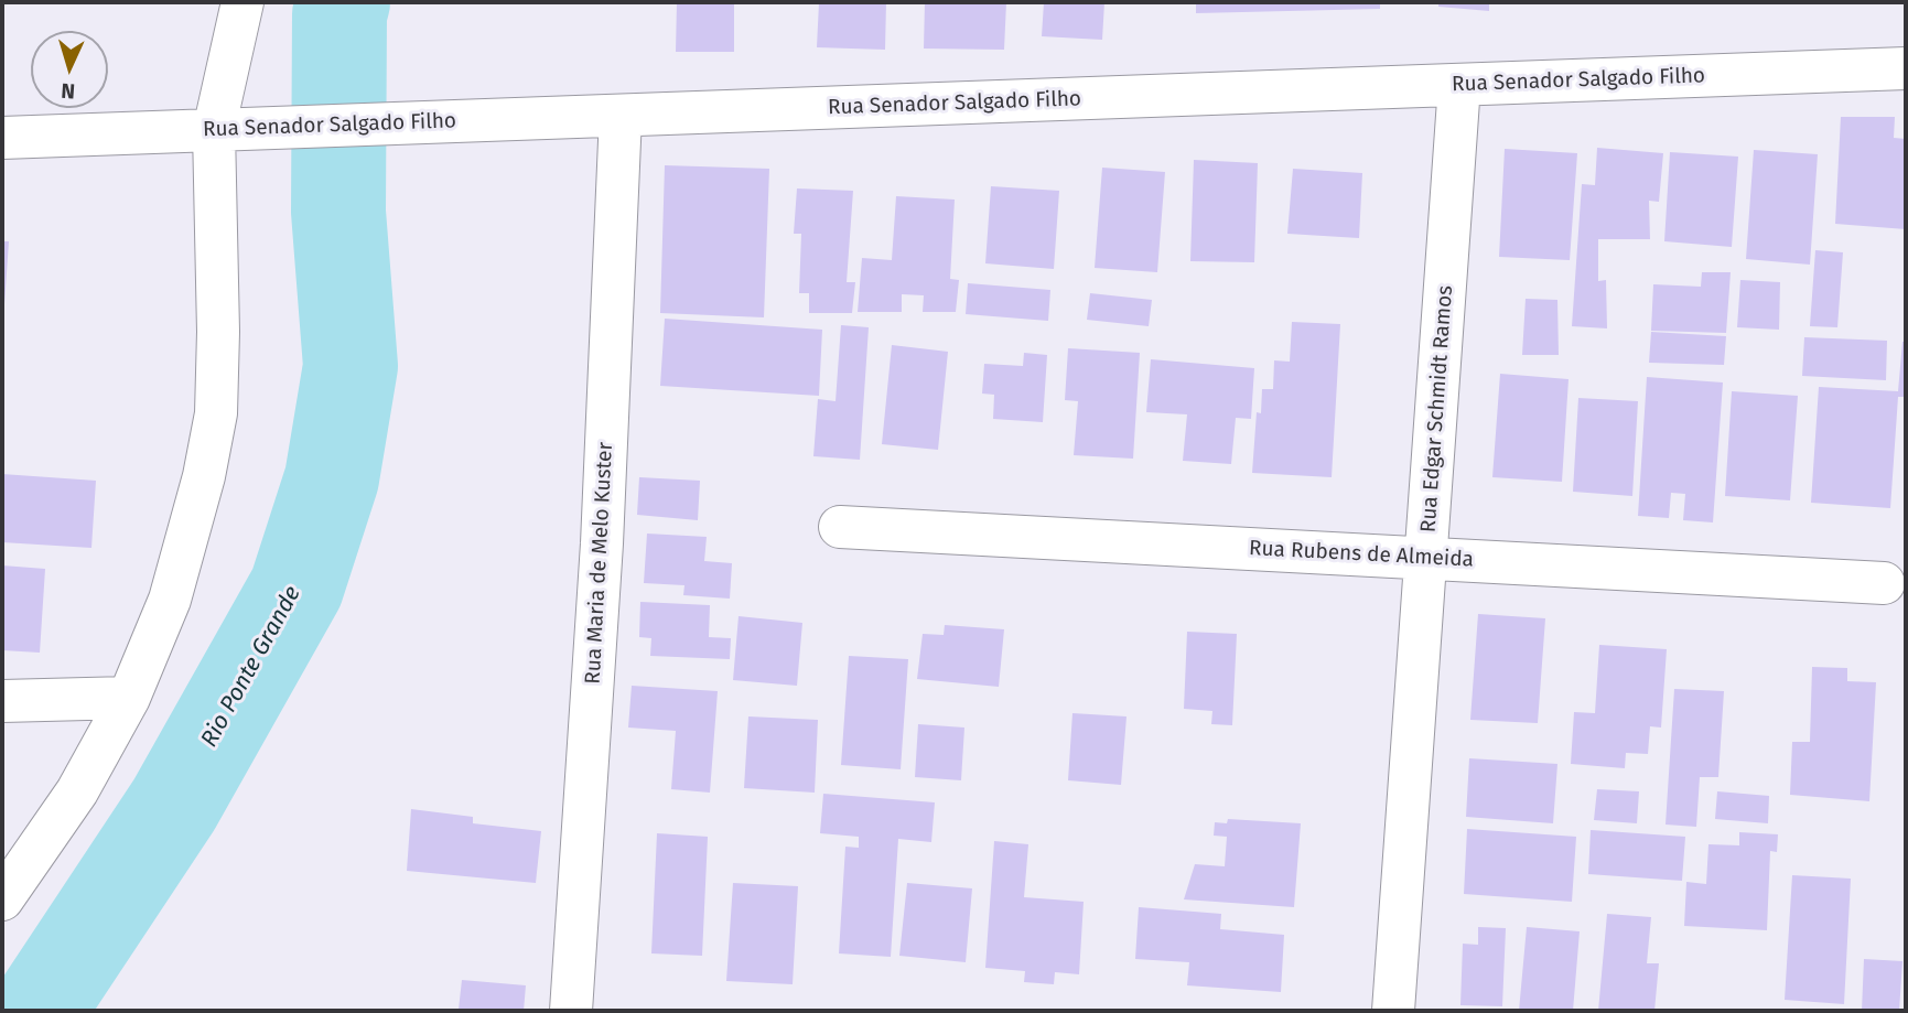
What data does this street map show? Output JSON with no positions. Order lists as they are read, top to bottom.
{
  "streets": {
    "street": [
      "Rua Senador Salgado Filho",
      "Rua Edgar Schmidt Ramos",
      "Rua Rubens de Almeida",
      "Rua Maria de Melo Kuster"
    ]
  },
  "crossings": [
    ["Rua Senador Salgado Filho", "Rua Edgar Schmidt Ramos"],
    ["Rua Senador Salgado Filho", "Rua Maria de Melo Kuster"],
    ["Rua Edgar Schmidt Ramos", "Rua Rubens de Almeida"]
  ],
  "water": ["Rio Ponte Grande"],
  "north": "bottom"
}
